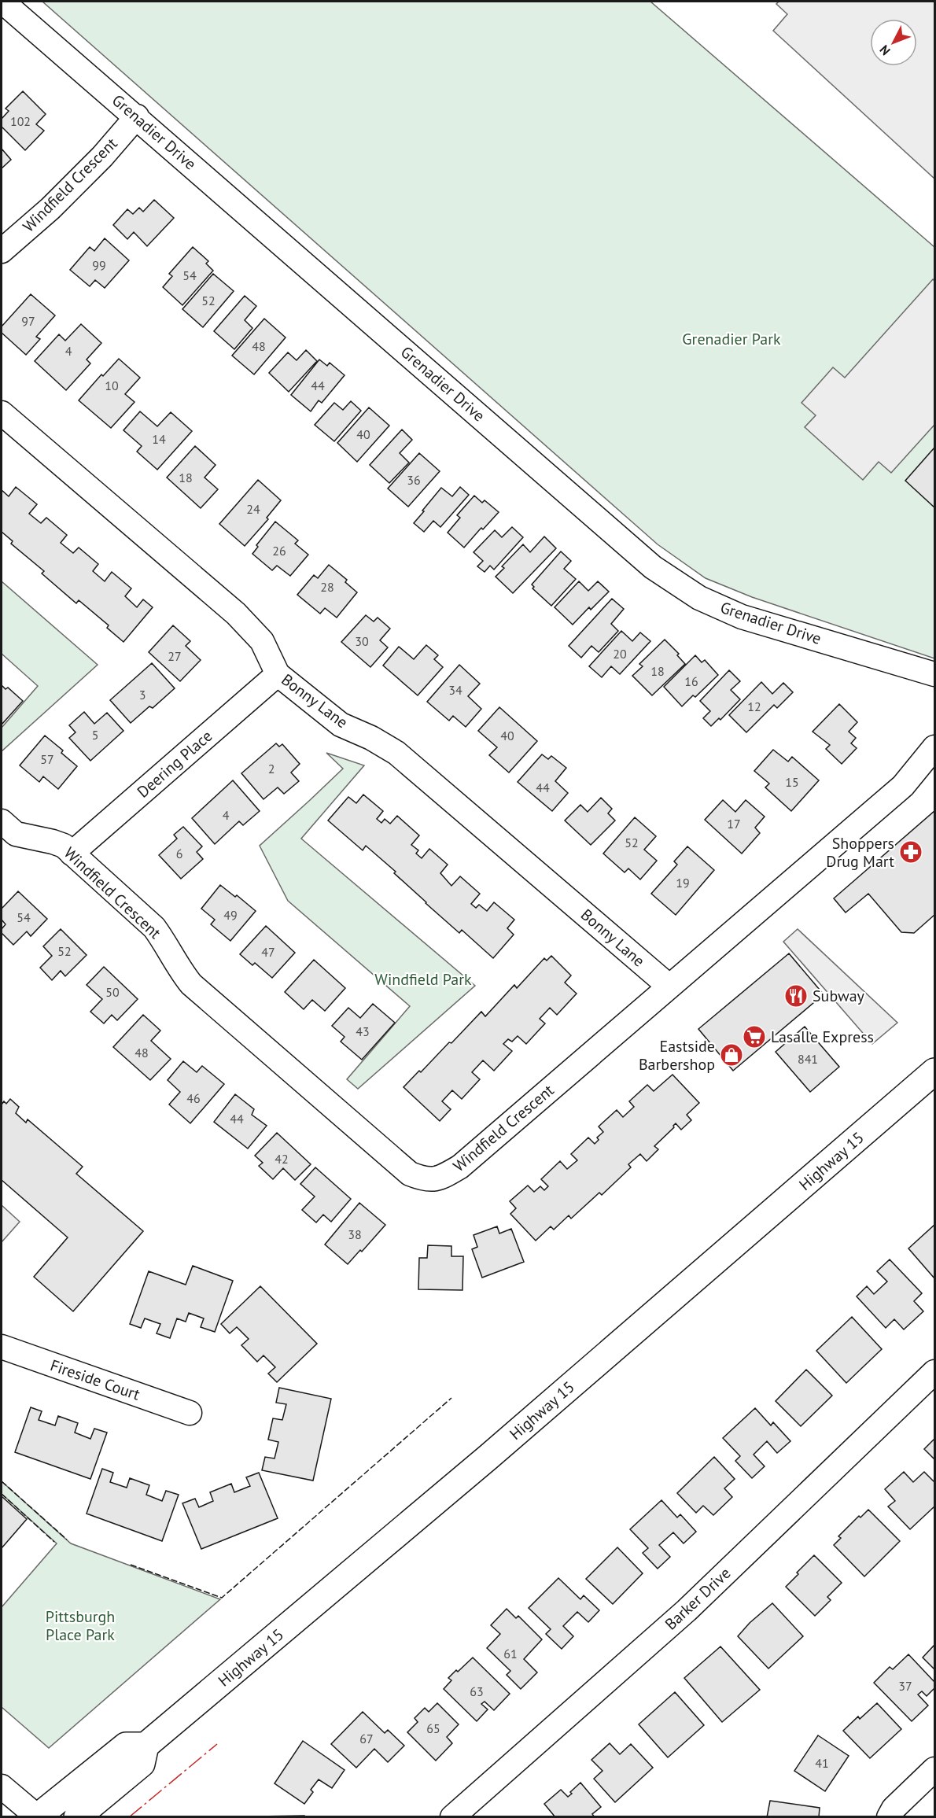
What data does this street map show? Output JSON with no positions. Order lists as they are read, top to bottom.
{
  "streets": {
    "main road": ["Highway 15"],
    "street": [
      "Grenadier Drive",
      "Windfield Crescent",
      "Bonny Lane",
      "Deering Place",
      "Fireside Court",
      "Barker Drive"
    ]
  },
  "crossings": [
    ["Grenadier Drive", "Windfield Crescent"],
    ["Windfield Crescent", "Bonny Lane"],
    ["Windfield Crescent", "Deering Place"],
    ["Bonny Lane", "Deering Place"]
  ],
  "parks": ["Grenadier Park", "Windfield Park", "Pittsburgh Place Park"],
  "places": {
    "pharmacy": ["Shoppers Drug Mart"],
    "restaurant": ["Subway"],
    "supermarket": ["Lasalle Express"],
    "shop": ["Eastside Barbershop"]
  },
  "house_numbers": [
    "102",
    "99",
    "54",
    "52",
    "97",
    "48",
    "4",
    "10",
    "44",
    "40",
    "14",
    "18",
    "36",
    "24",
    "26",
    "28",
    "30",
    "20",
    "27",
    "18",
    "16",
    "34",
    "3",
    "12",
    "5",
    "40",
    "57",
    "2",
    "15",
    "44",
    "4",
    "17",
    "52",
    "6",
    "19",
    "49",
    "54",
    "52",
    "47",
    "50",
    "43",
    "48",
    "841",
    "46",
    "44",
    "42",
    "38",
    "61",
    "37",
    "63",
    "65",
    "67",
    "41"
  ],
  "north": "bottom left"
}
